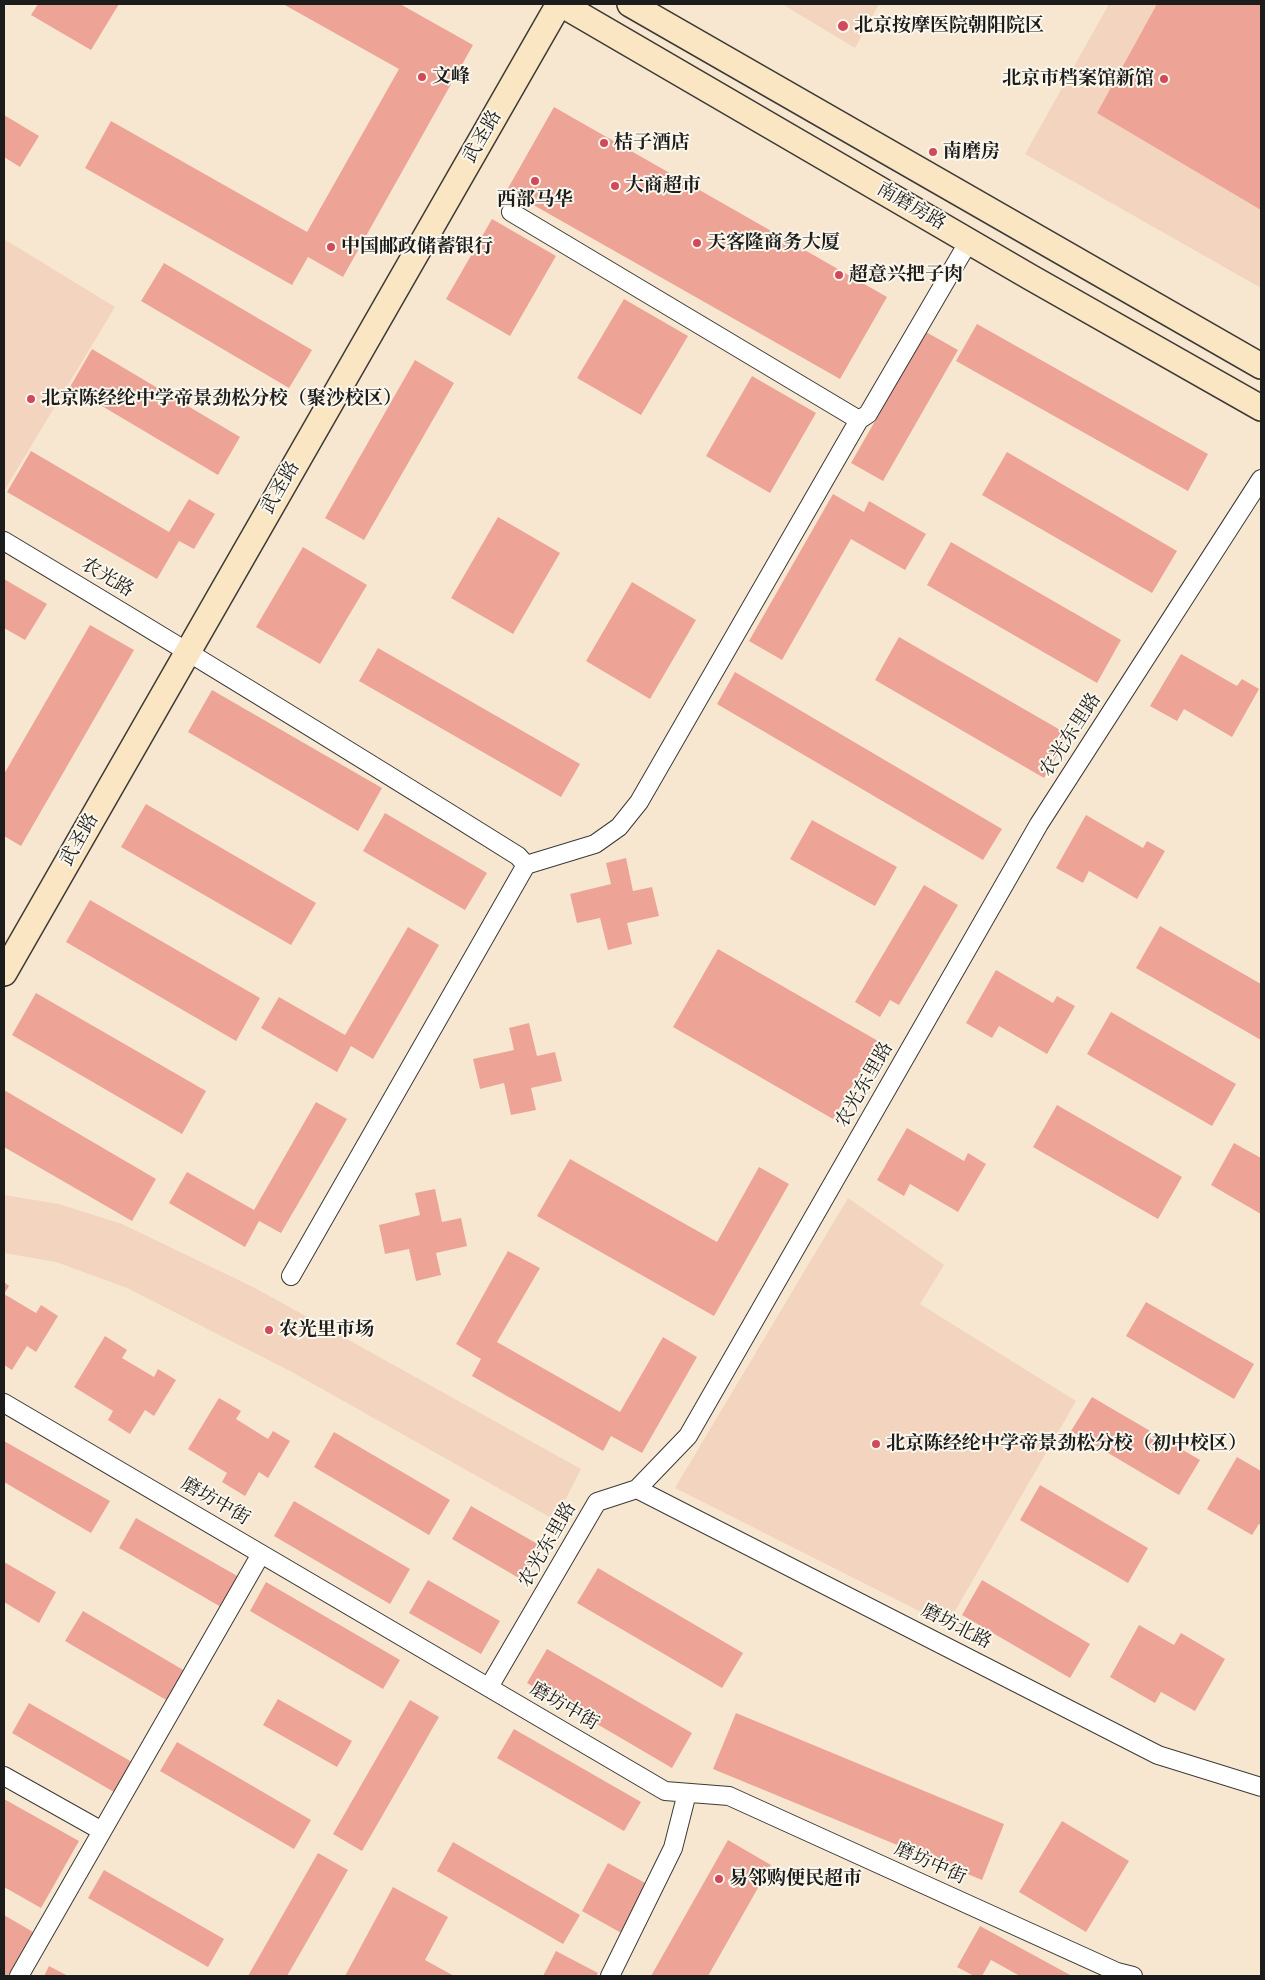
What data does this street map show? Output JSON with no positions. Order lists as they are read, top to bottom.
{
  "streets": {
    "main road": ["武圣路", "南磨房路"],
    "street": [
      "农光路",
      "农光东里路",
      "磨坊中街",
      "磨坊北路"
    ]
  },
  "crossings": [
    ["武圣路", "南磨房路"],
    ["武圣路", "农光路"],
    ["农光东里路", "磨坊中街"],
    ["农光东里路", "磨坊北路"]
  ],
  "places": [
    "北京按摩医院朝阳院区",
    "文峰",
    "北京市档案馆新馆",
    "桔子酒店",
    "南磨房",
    "西部马华",
    "大商超市",
    "天客隆商务大厦",
    "中国邮政储蓄银行",
    "超意兴把子肉",
    "北京陈经纶中学帝景劲松分校（聚沙校区）",
    "农光里市场",
    "北京陈经纶中学帝景劲松分校（初中校区）",
    "易邻购便民超市"
  ]
}
